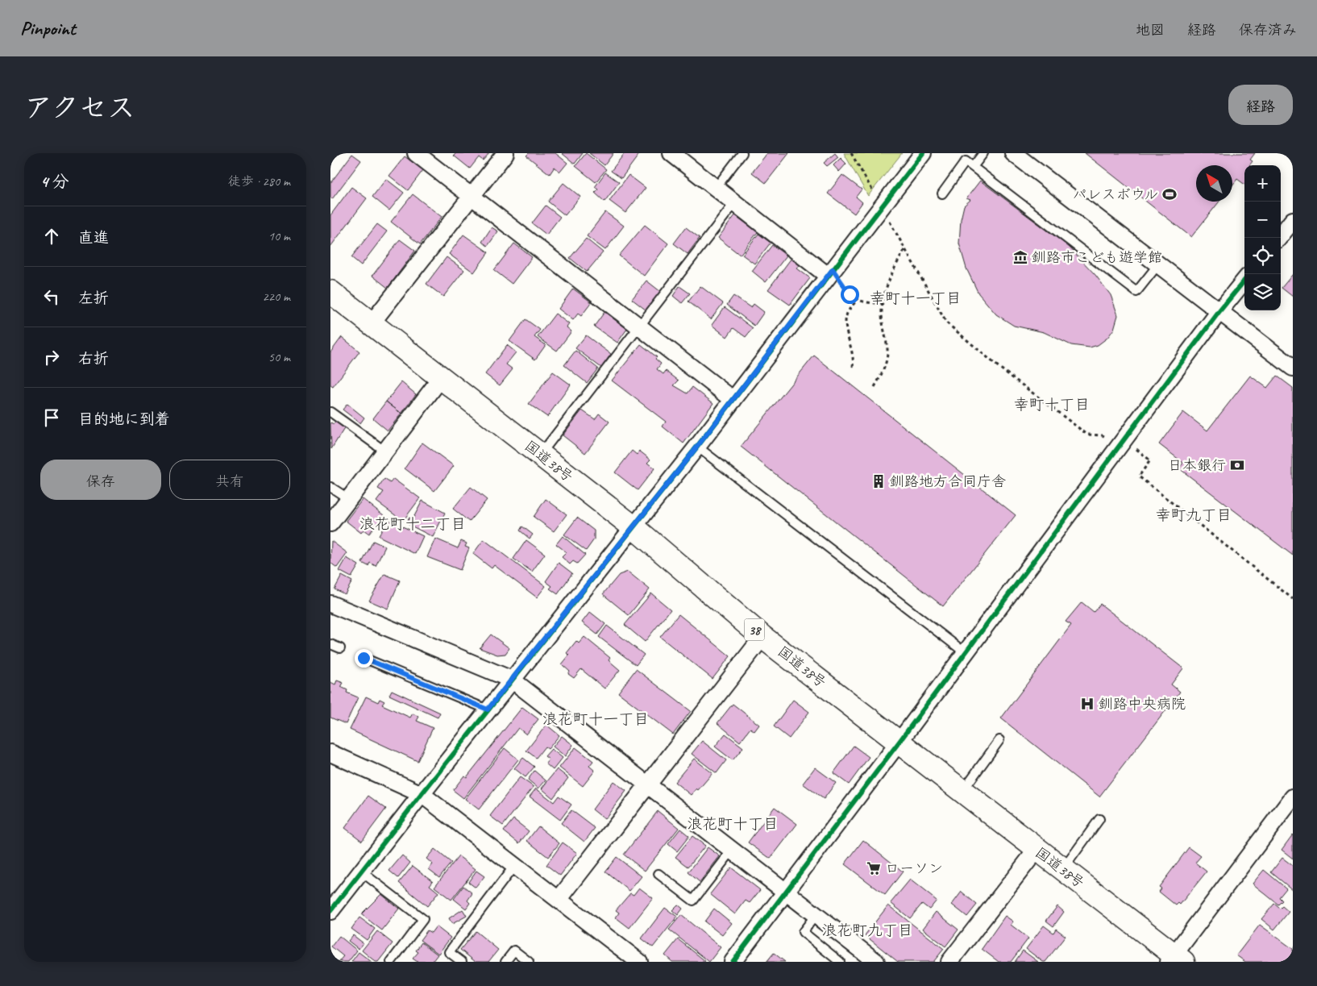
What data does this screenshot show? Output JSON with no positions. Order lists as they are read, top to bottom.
{
  "streets": {
    "highway": ["国道38号", "38"]
  },
  "districts": [
    "幸町十一丁目",
    "幸町十丁目",
    "幸町九丁目",
    "浪花町十二丁目",
    "浪花町十一丁目",
    "浪花町十丁目",
    "浪花町九丁目"
  ],
  "places": {
    "sports": ["パレスボウル"],
    "museum": ["釧路市こども遊学館"],
    "bank": ["日本銀行"],
    "building": ["釧路地方合同庁舎"],
    "hospital": ["釧路中央病院"],
    "supermarket": ["ローソン"]
  },
  "north": "top left",
  "page": {
    "header": "Pinpoint",
    "nav": ["地図", "経路", "保存済み"],
    "title": "アクセス",
    "buttons": [
      "経路",
      ["保存", "共有"]
    ],
    "heading": ["4 分", "徒歩 · 280 m"],
    "map_buttons": ["+", "−"],
    "list": [
      ["直進", "10 m"],
      ["左折", "220 m"],
      ["右折", "50 m"],
      "目的地に到着"
    ]
  }
}
